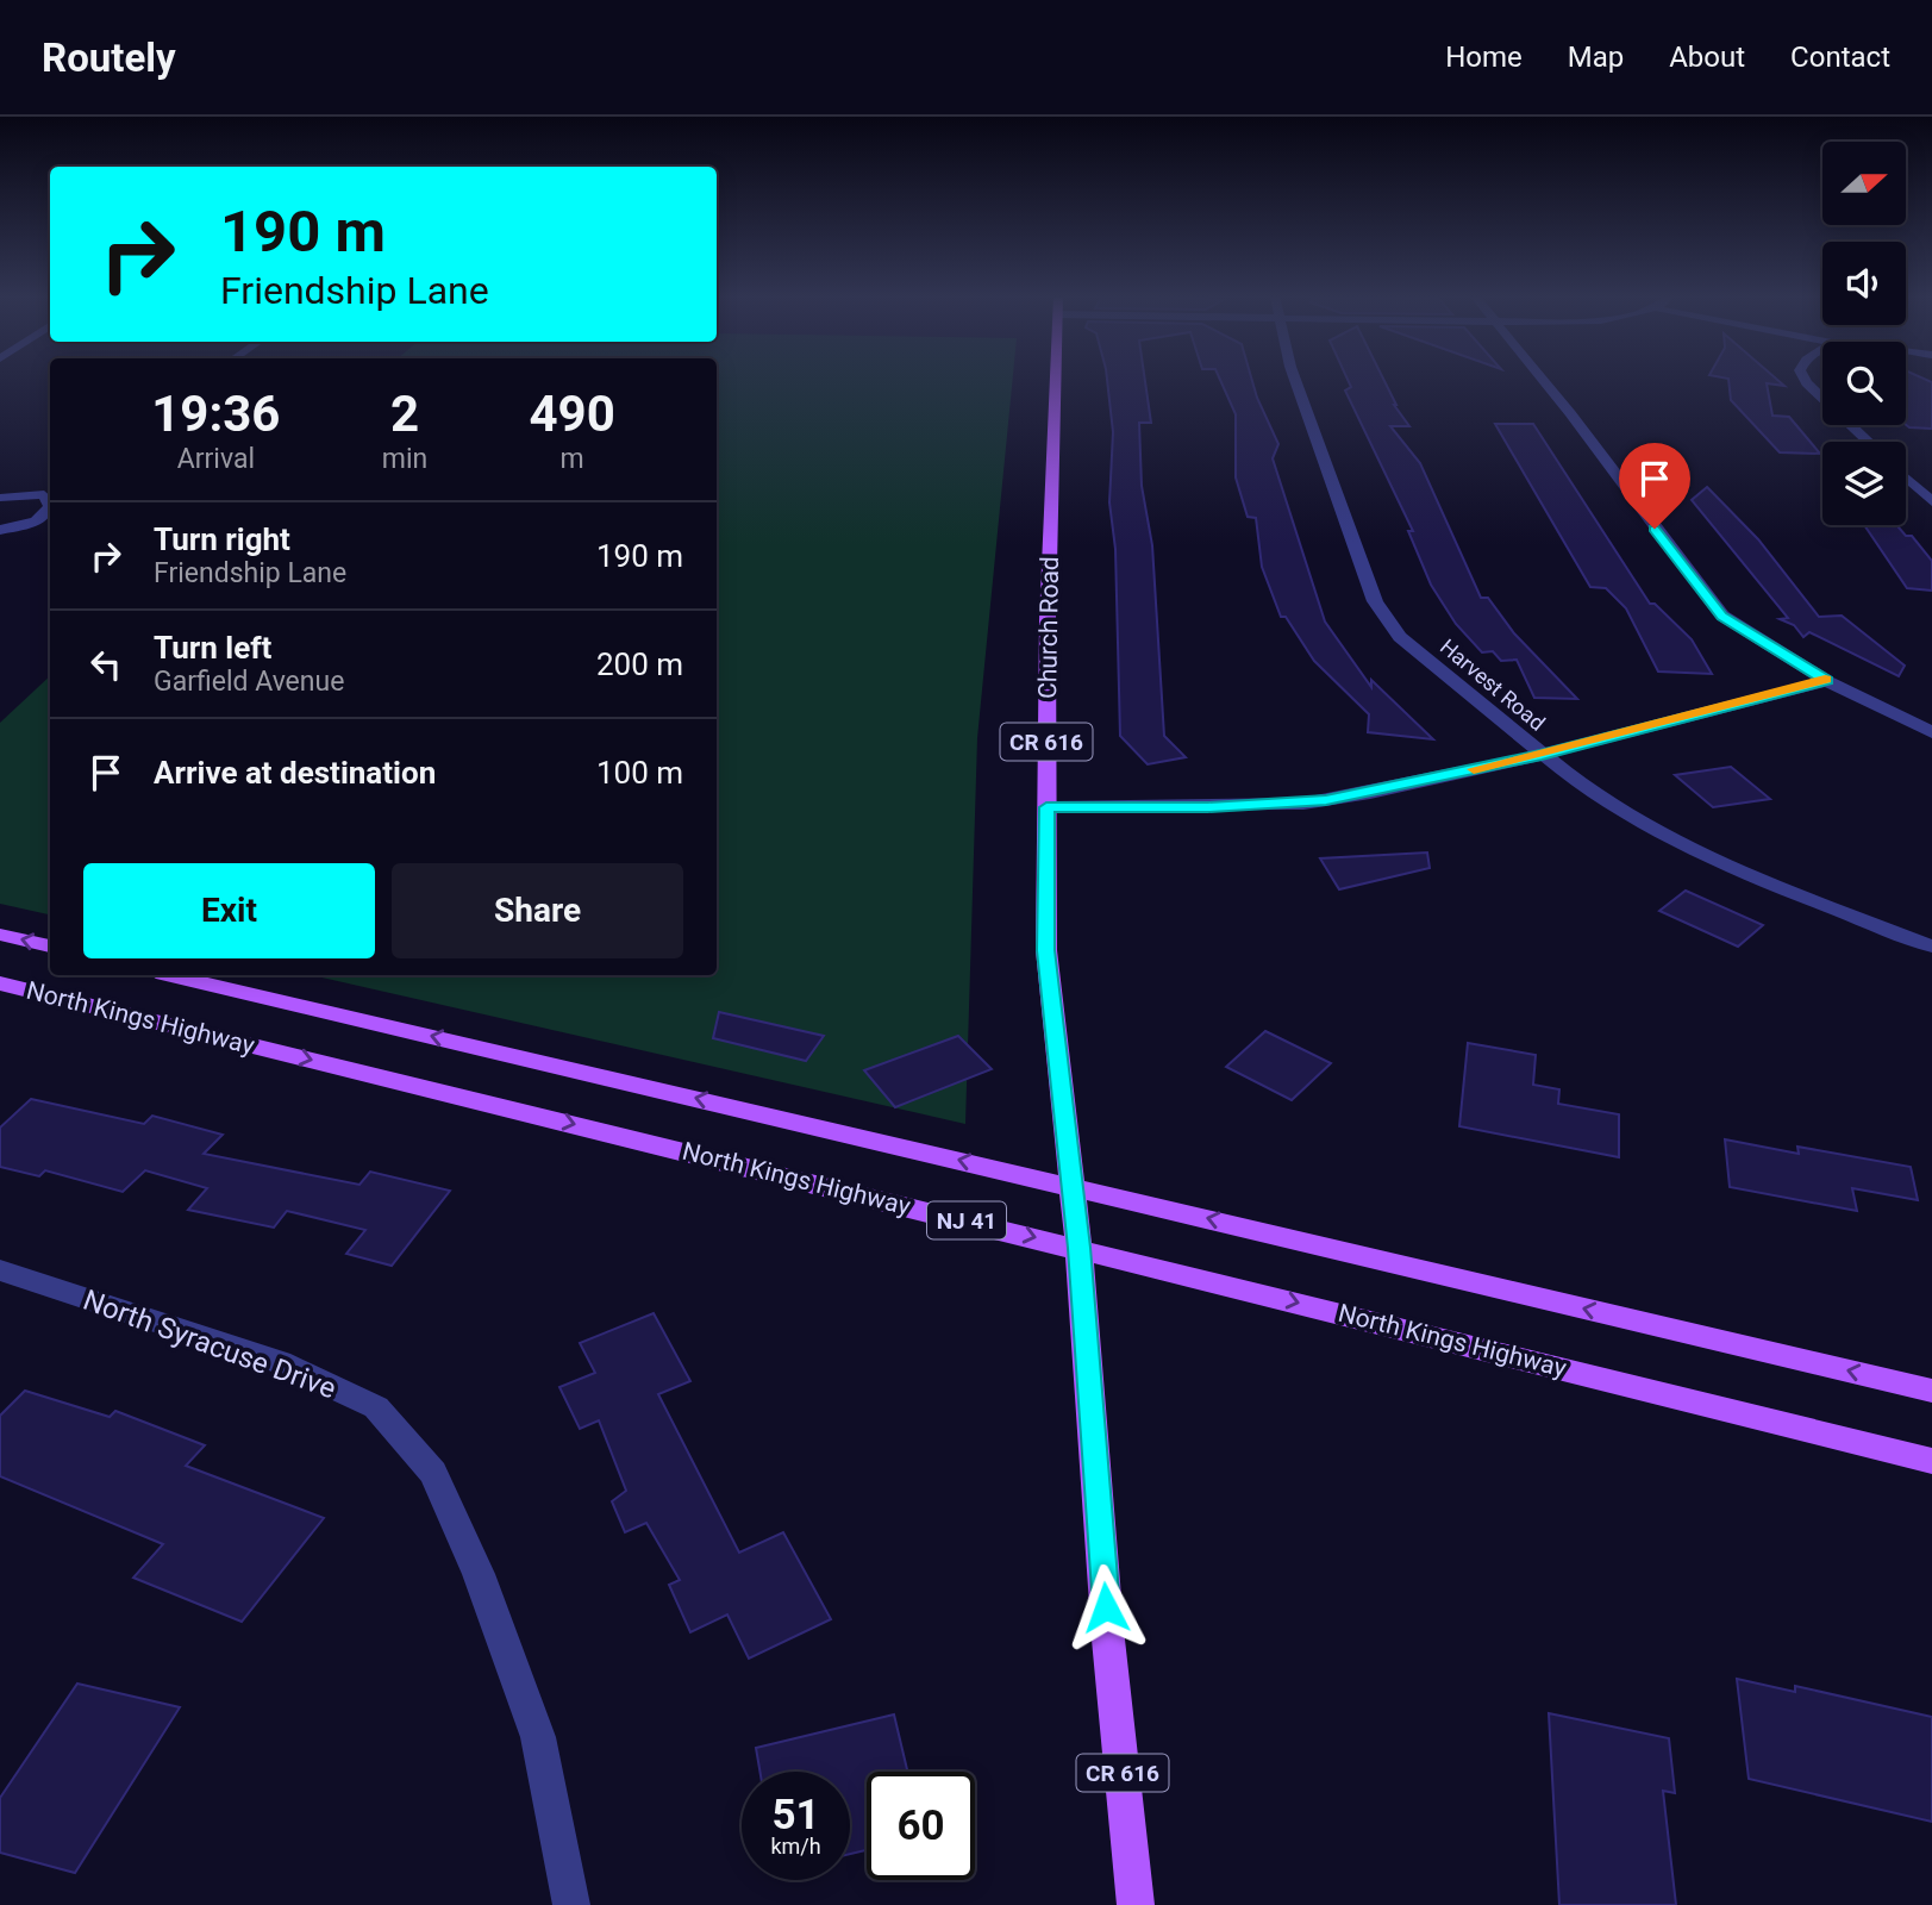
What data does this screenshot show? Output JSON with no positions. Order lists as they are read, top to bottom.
{
  "streets": {
    "main road": [
      "Church Road",
      "CR 616",
      "North Kings Highway",
      "NJ 41"
    ],
    "street": ["Harvest Road", "North Syracuse Drive"]
  },
  "crossings": [
    ["Church Road", "North Kings Highway"]
  ],
  "north": "right",
  "page": {
    "header": "Routely",
    "nav": [
      "Home",
      "Map",
      "About",
      "Contact"
    ],
    "turn": ["190 m", "Friendship Lane"],
    "eta": [
      "19:36",
      "Arrival",
      "2",
      "min",
      "490",
      "m"
    ],
    "list": [
      {
        "name": "Turn right",
        "note": "Friendship Lane",
        "value": "190 m"
      },
      {
        "name": "Turn left",
        "note": "Garfield Avenue",
        "value": "200 m"
      },
      {
        "name": "Arrive at destination",
        "value": "100 m"
      }
    ],
    "buttons": ["Exit", "Share"],
    "speed": "51 km/h",
    "limit": "60"
  }
}
